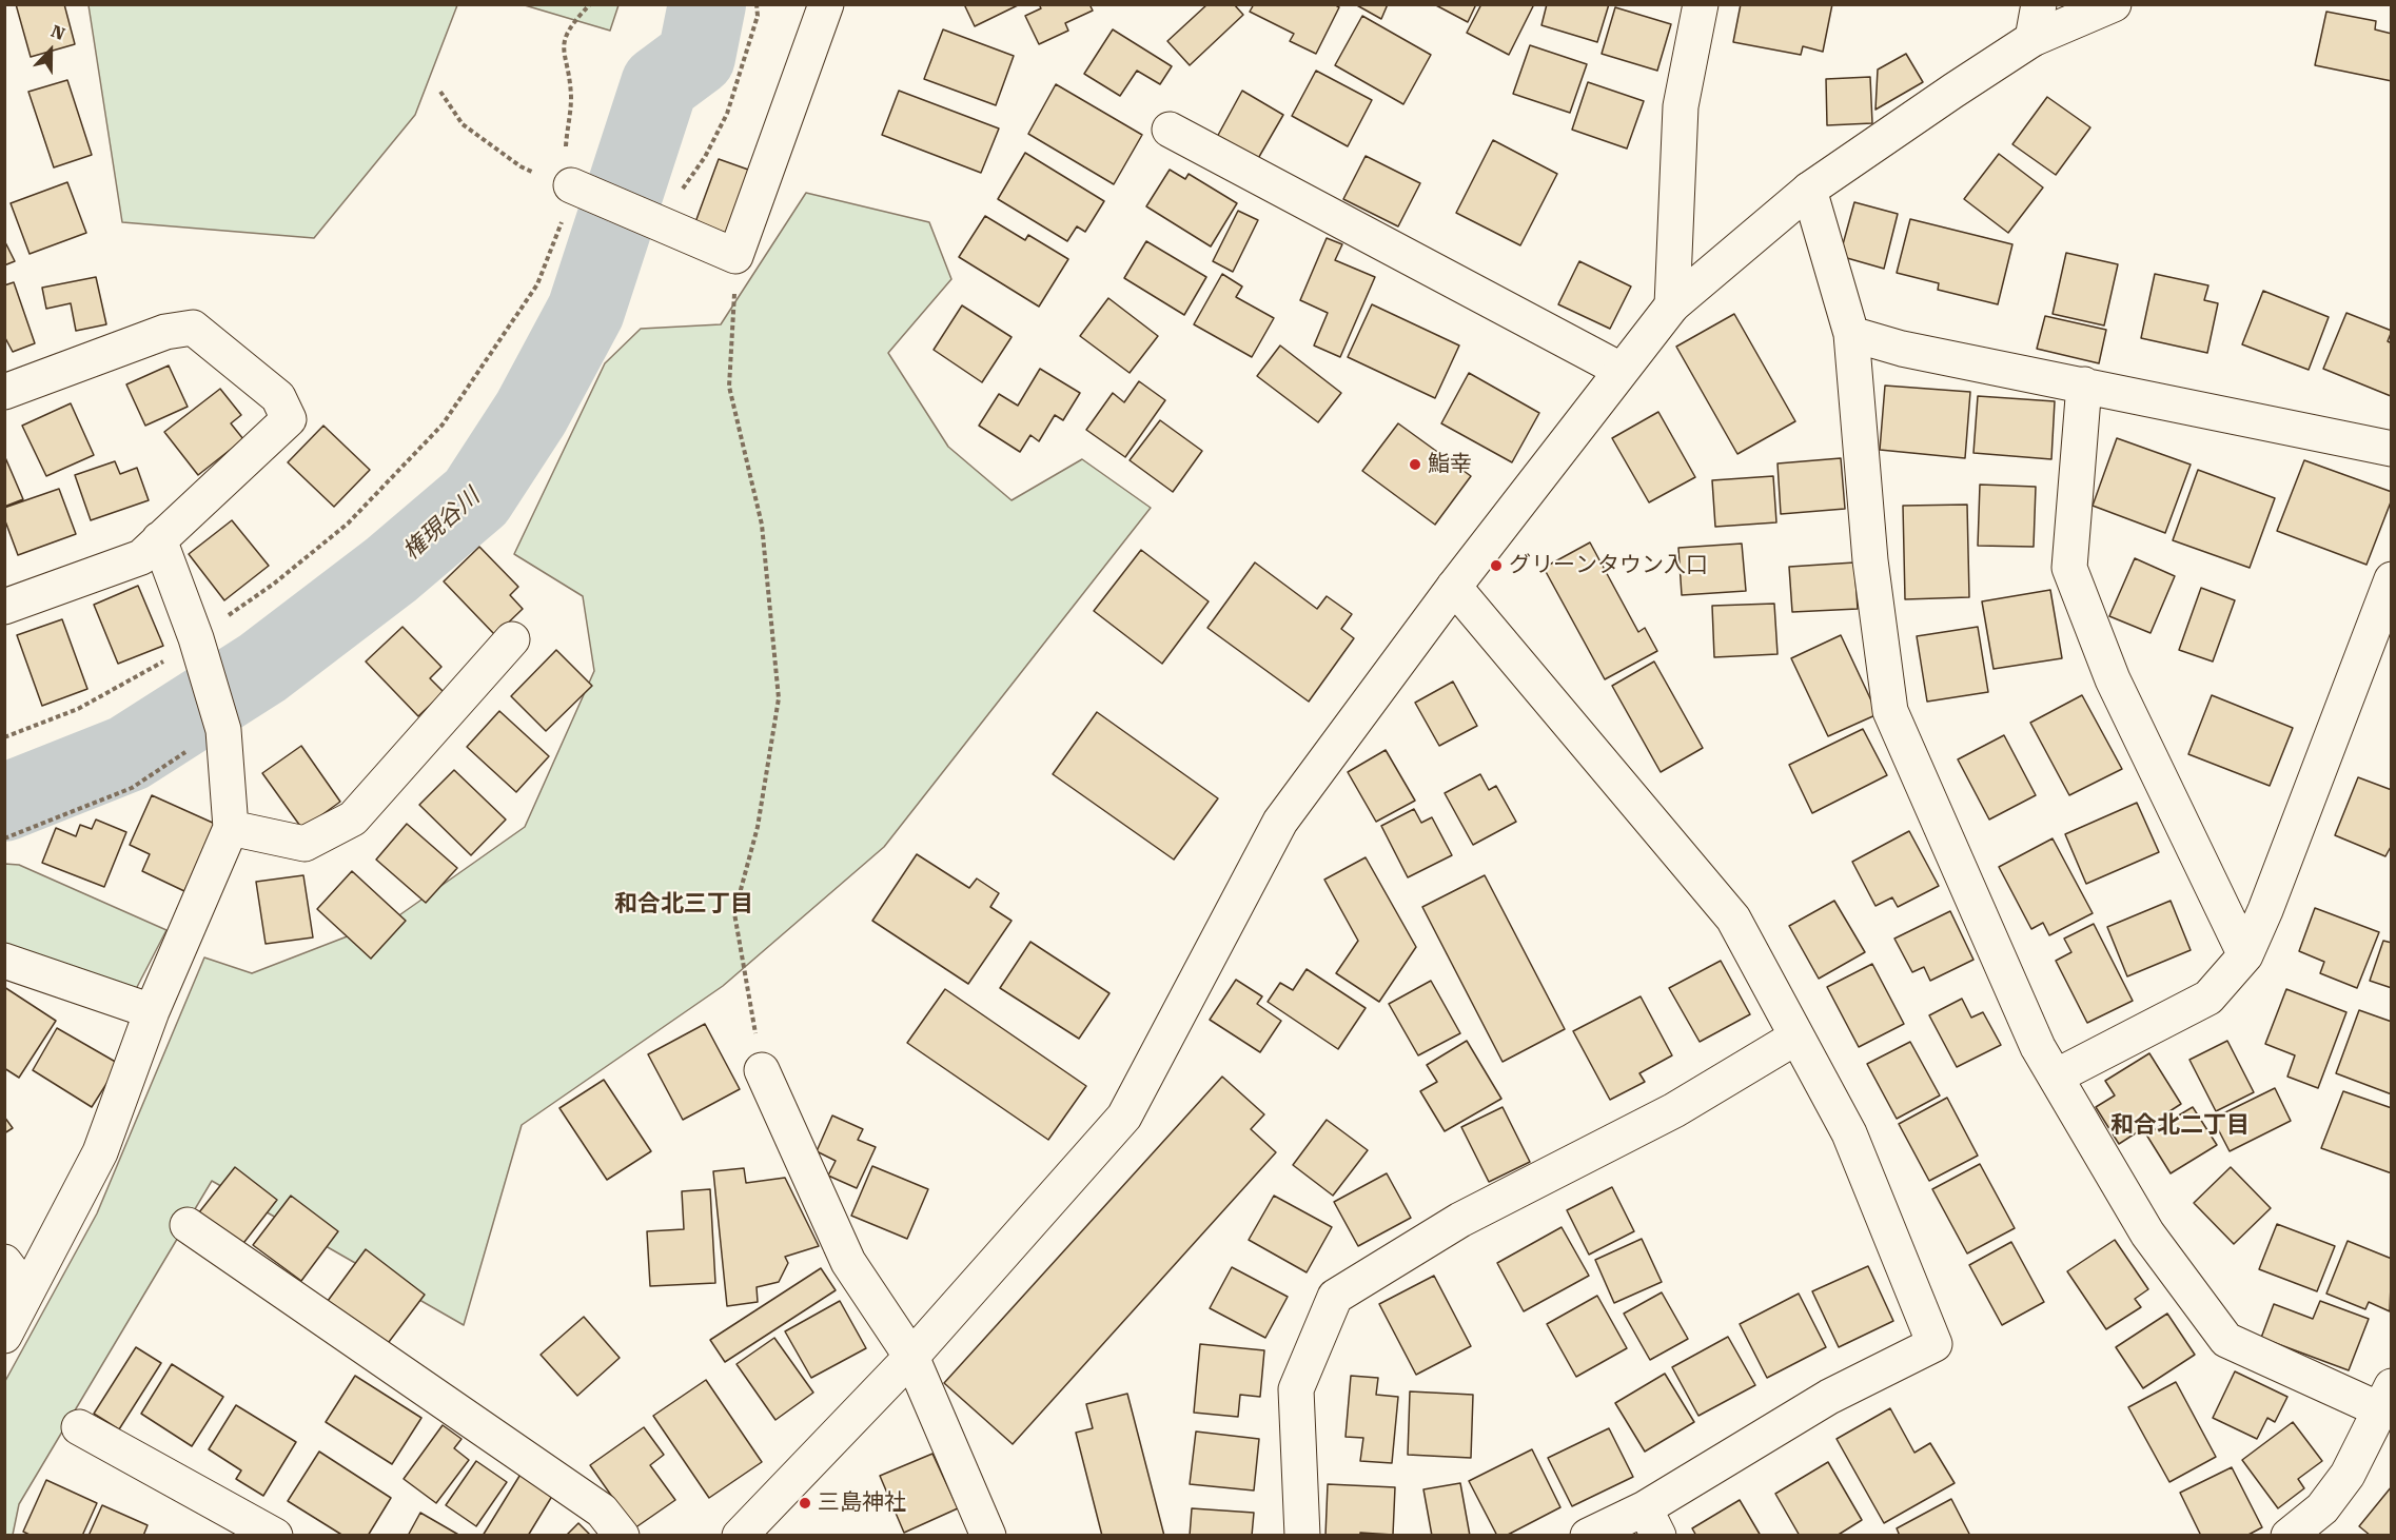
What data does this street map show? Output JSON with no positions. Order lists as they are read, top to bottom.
{
  "districts": ["和合北三丁目", "和合北二丁目"],
  "water": ["権現谷川"],
  "places": ["鮨幸", "グリーンタウン入口", "三島神社"],
  "north": "top"
}
